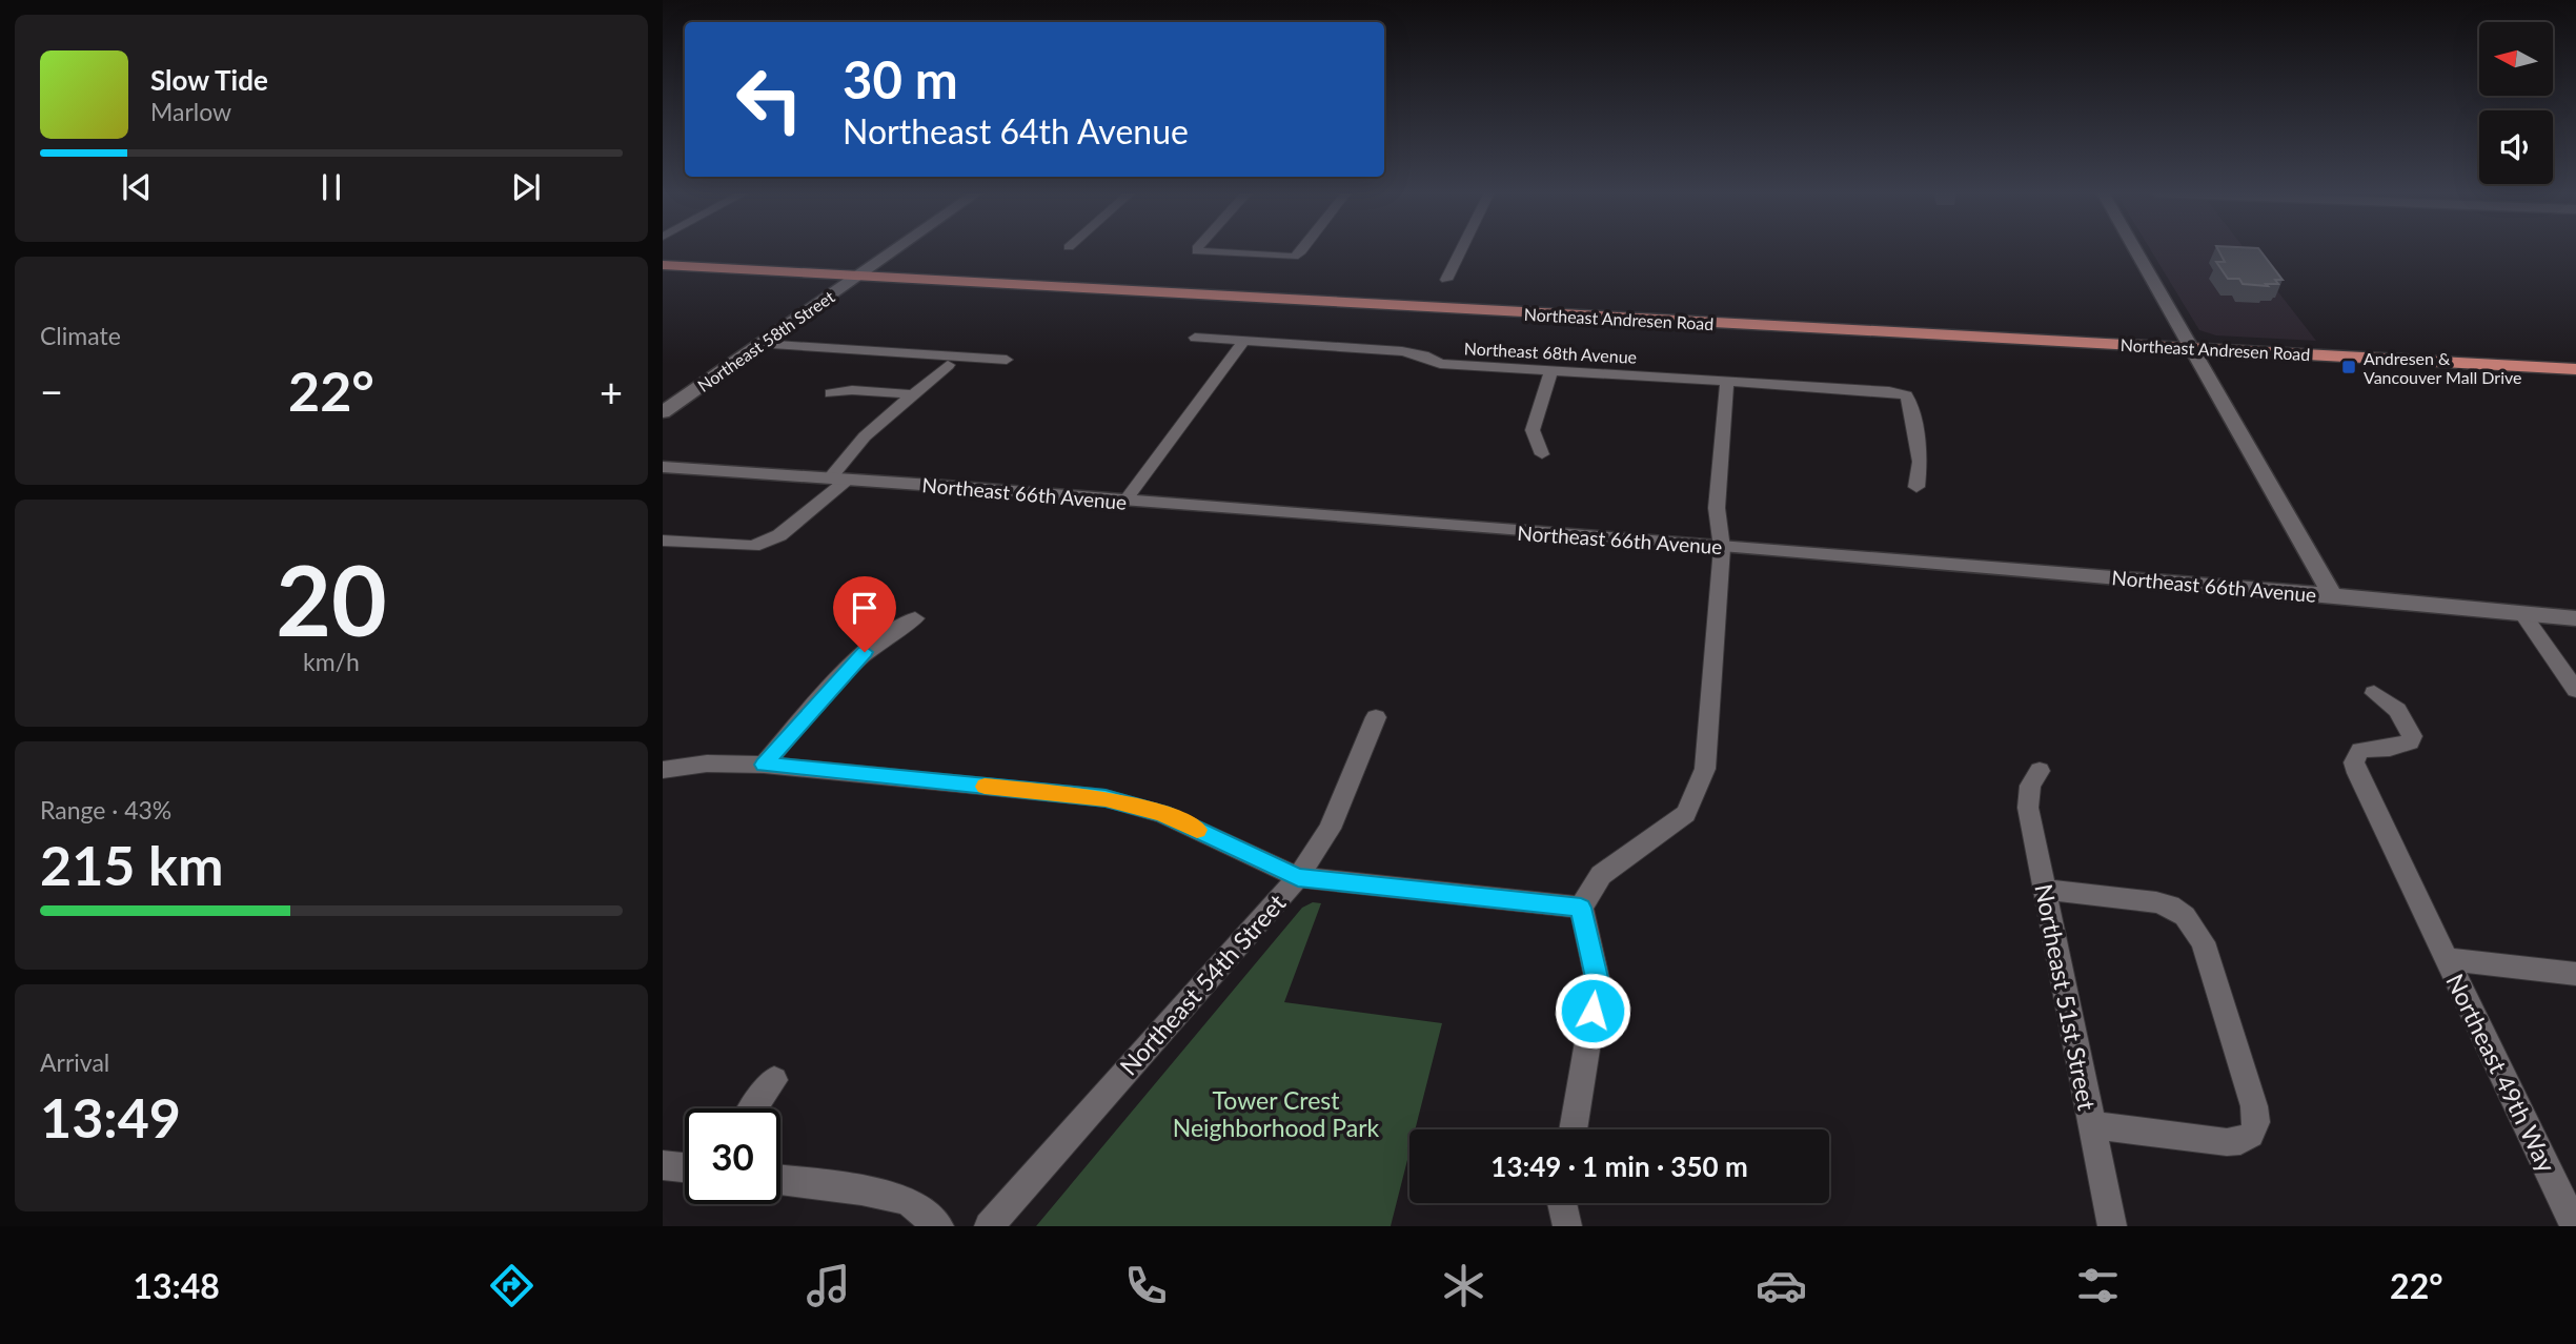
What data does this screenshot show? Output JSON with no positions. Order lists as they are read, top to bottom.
{
  "streets": {
    "main road": ["Northeast Andresen Road"],
    "street": [
      "Northeast 58th Street",
      "Northeast 68th Avenue",
      "Northeast 66th Avenue",
      "Northeast 54th Street",
      "Northeast 51st Street",
      "Northeast 49th Way"
    ]
  },
  "crossings": [
    ["Northeast Andresen Road", "Northeast 58th Street"]
  ],
  "parks": ["Tower Crest Neighborhood Park"],
  "places": {
    "transit": ["Andresen & Vancouver Mall Drive"]
  },
  "north": "left",
  "page": {
    "turn": ["30 m", "Northeast 64th Avenue"],
    "song": ["Slow Tide", "Marlow"],
    "tile": [
      "Climate",
      ["20", "km/h"],
      ["Range · 43%", "215 km"],
      ["Arrival", "13:49"]
    ],
    "heat": ["−", "22°", "+"],
    "limit": "30",
    "trip": "13:49 · 1 min · 350 m",
    "tabs": ["13:48", "22°"]
  }
}
